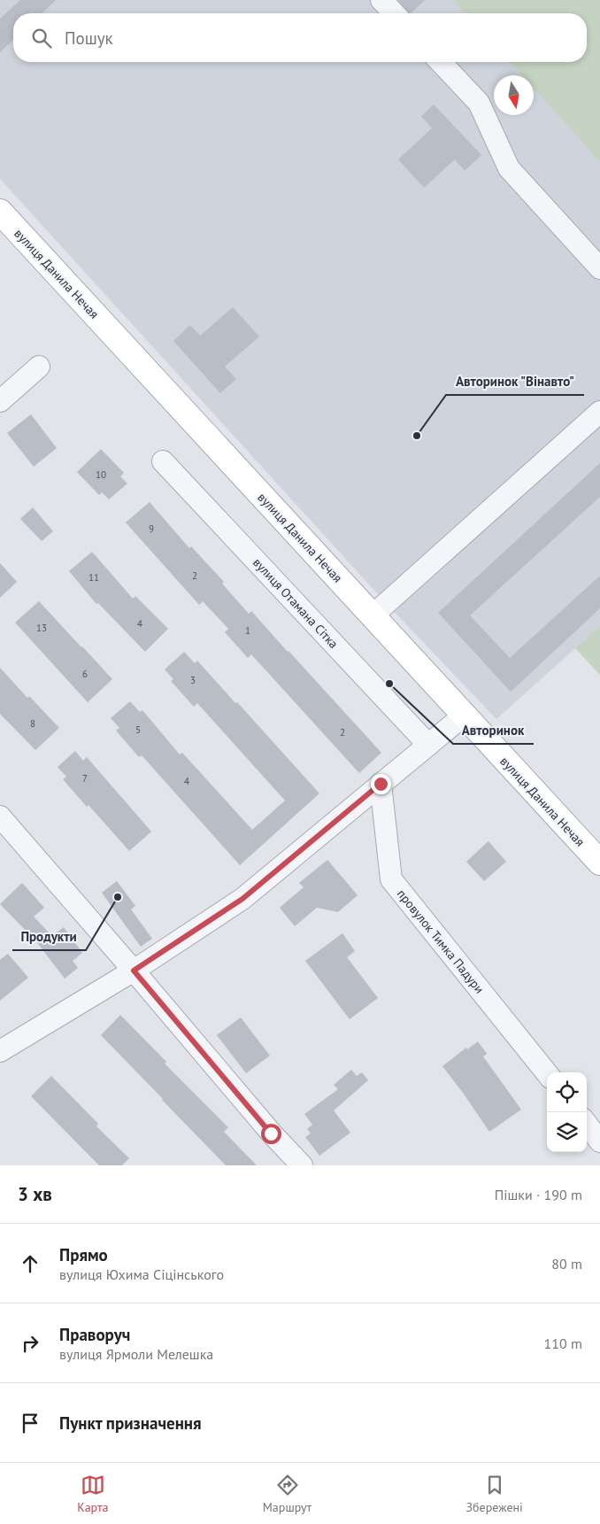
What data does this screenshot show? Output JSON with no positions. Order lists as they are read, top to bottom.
{
  "streets": {
    "main road": ["вулиця Данила Нечая"],
    "street": ["вулиця Отамана Сітка", "провулок Тимка Падури"]
  },
  "places": ["Авторинок \"Вінавто\"", "Авторинок", "Продукти"],
  "house_numbers": [
    "10",
    "9",
    "2",
    "11",
    "4",
    "13",
    "1",
    "6",
    "3",
    "8",
    "5",
    "2",
    "7",
    "4"
  ],
  "north": "bottom",
  "page": {
    "search": "Пошук",
    "heading": ["3 хв", "Пішки · 190 m"],
    "list": [
      ["Прямо", "вулиця Юхима Сіцінського", "80 m"],
      ["Праворуч", "вулиця Ярмоли Мелешка", "110 m"],
      "Пункт призначення"
    ],
    "nav": ["Карта", "Маршрут", "Збережені"]
  }
}
